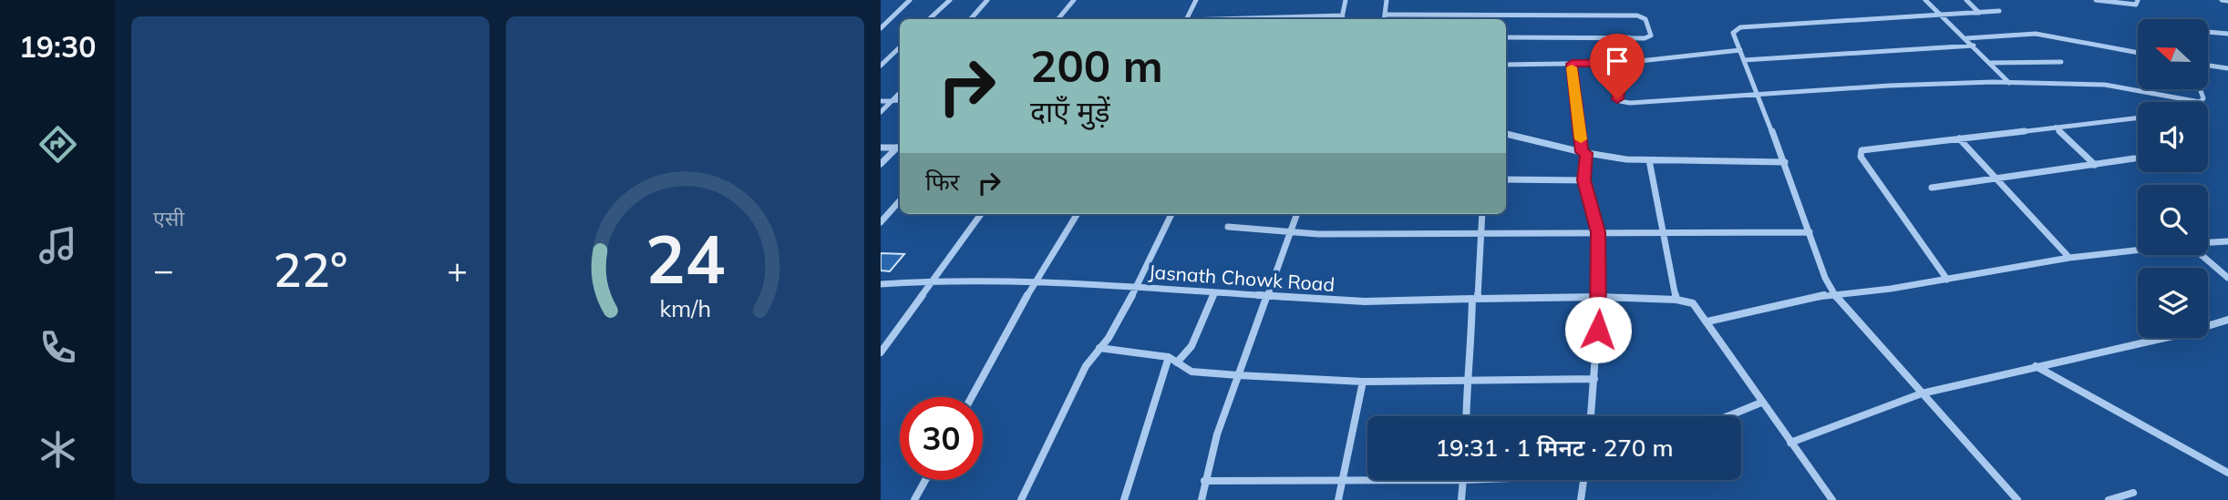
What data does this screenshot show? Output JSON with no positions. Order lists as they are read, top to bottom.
{
  "streets": {
    "street": ["Jasnath Chowk Road"]
  },
  "north": "left",
  "page": {
    "tabs": "19:30",
    "tile": "एसी",
    "turn": ["200 m", "दाएँ मुड़ें"],
    "then": "फिर",
    "heat": ["−", "22°", "+"],
    "limit": "30",
    "trip": "19:31 · 1 मिनट · 270 m",
    "gauge": ["24", "km/h"]
  }
}
